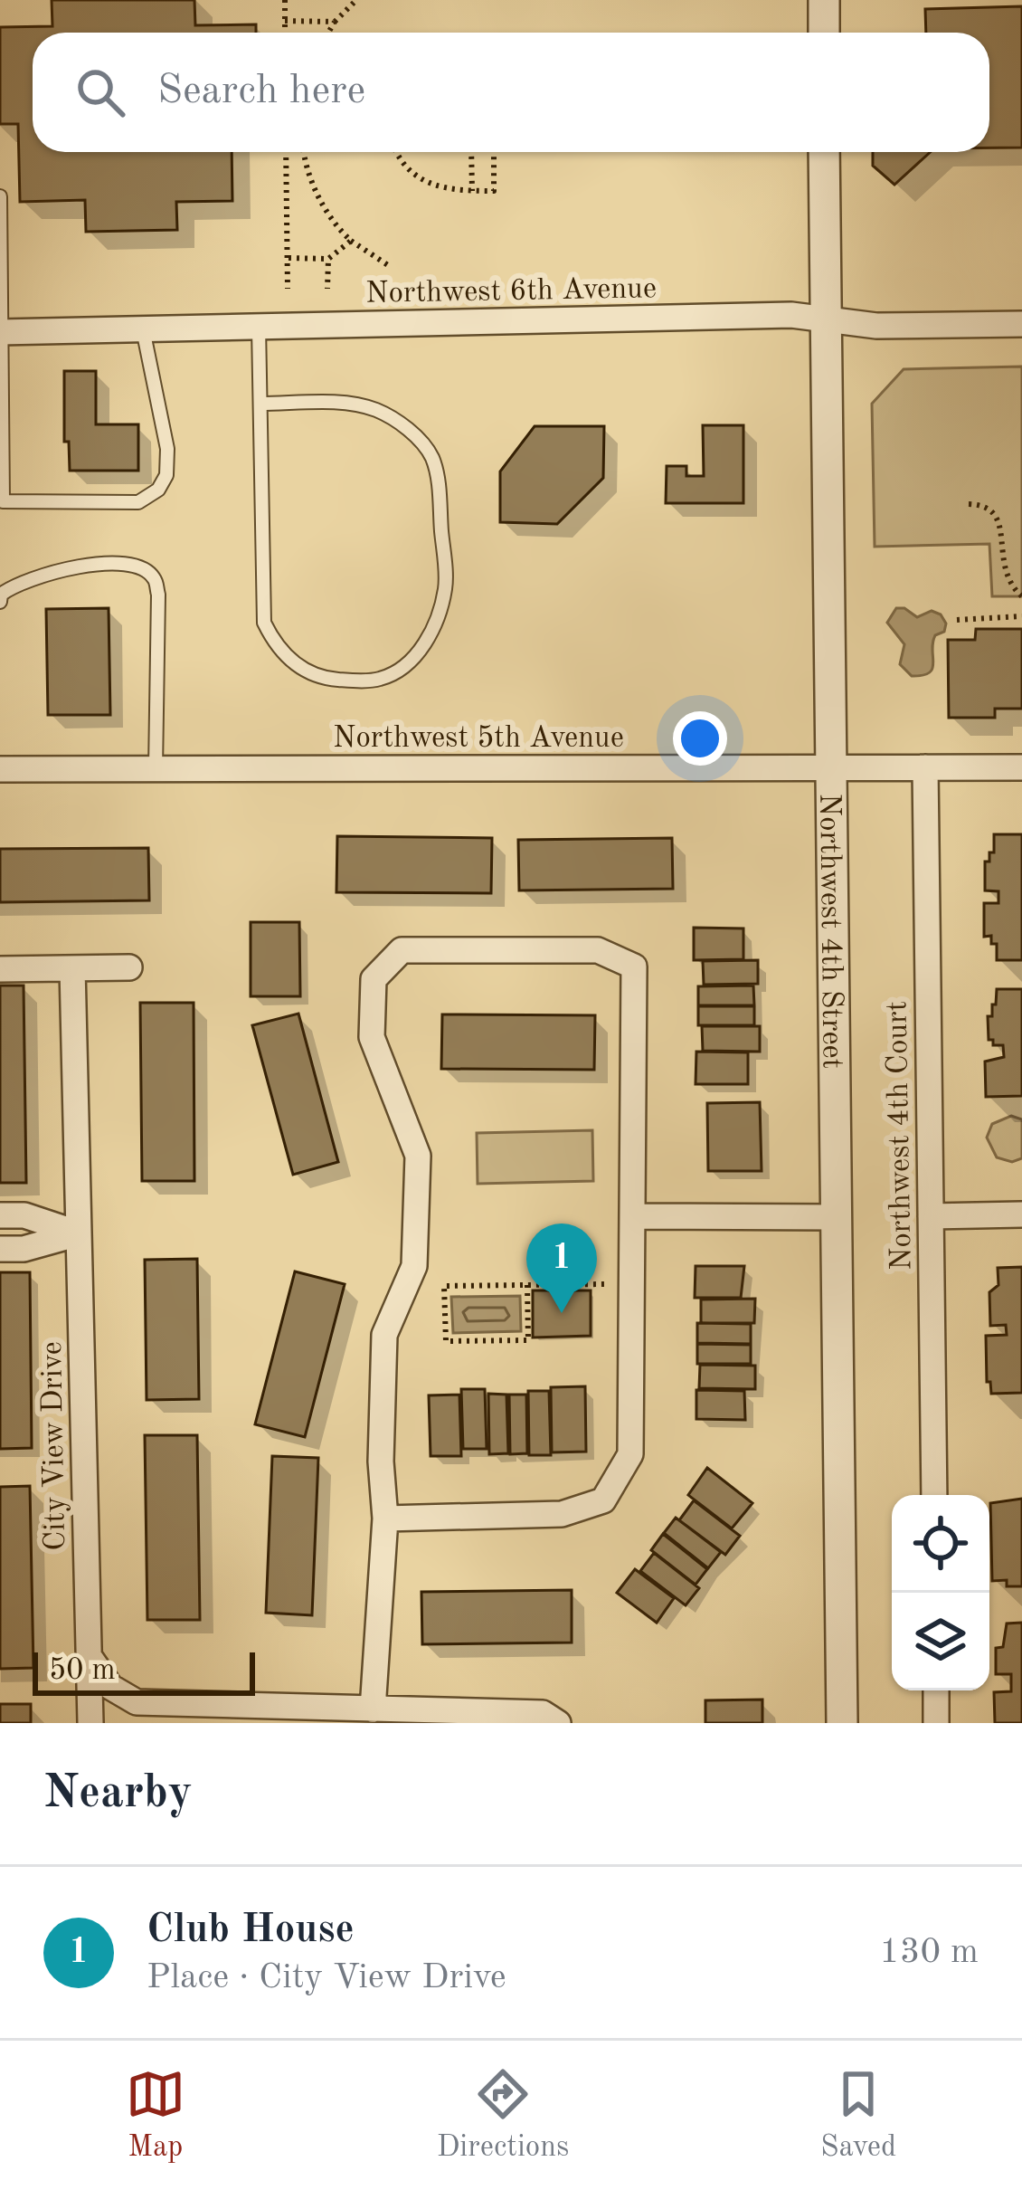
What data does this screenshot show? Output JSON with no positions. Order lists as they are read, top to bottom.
{
  "streets": {
    "street": [
      "Northwest 6th Avenue",
      "Northwest 5th Avenue",
      "Northwest 4th Street",
      "Northwest 4th Court",
      "City View Drive"
    ]
  },
  "crossings": [
    ["Northwest 6th Avenue", "Northwest 4th Street"],
    ["Northwest 5th Avenue", "Northwest 4th Street"],
    ["Northwest 5th Avenue", "Northwest 4th Court"]
  ],
  "scale_bar": "50 m",
  "page": {
    "search": "Search here",
    "pins": "1",
    "scale": "50 m",
    "heading": "Nearby",
    "list": [
      {
        "mark": "1",
        "name": "Club House",
        "note": "Place · City View Drive",
        "value": "130 m"
      }
    ],
    "nav": ["Map", "Directions", "Saved"]
  }
}
